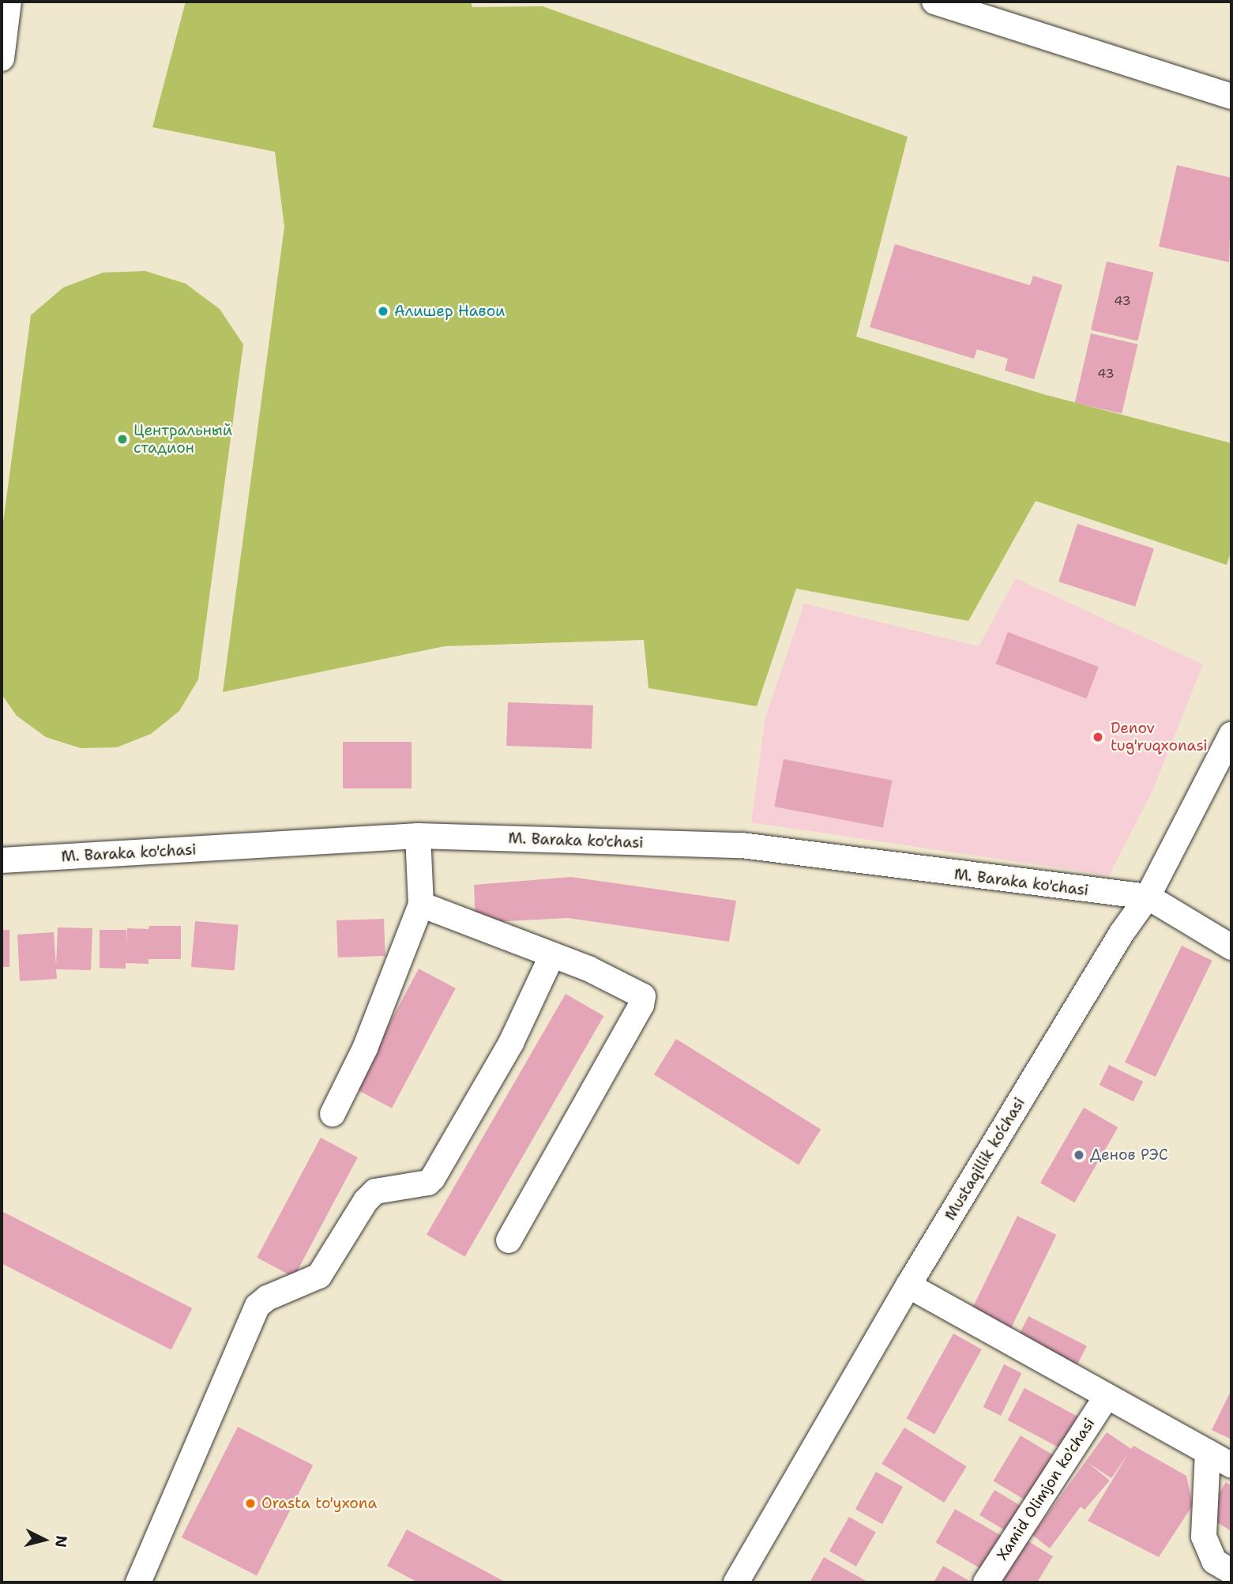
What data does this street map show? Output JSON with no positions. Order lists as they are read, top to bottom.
{
  "streets": {
    "street": ["M. Baraka ko'chasi", "Mustaqillik ko‘chasi", "Xamid Olimjon ko'chasi"]
  },
  "crossings": [
    ["M. Baraka ko'chasi", "Mustaqillik ko‘chasi"]
  ],
  "places": [
    "Алишер Навои",
    "Центральный стадион",
    "Denov tug'ruqxonasi",
    "Денов РЭС",
    "Orasta to'yxona"
  ],
  "house_numbers": ["43", "43"],
  "north": "right"
}
